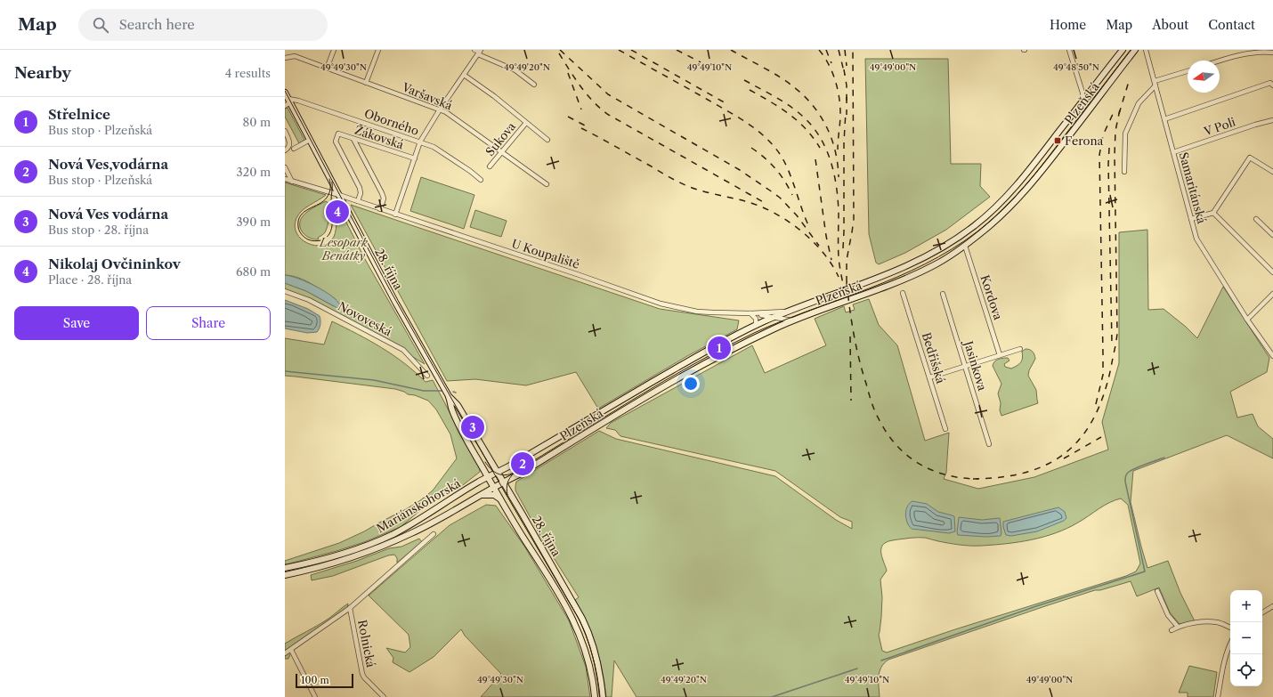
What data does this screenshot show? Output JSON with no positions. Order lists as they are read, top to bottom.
{
  "streets": {
    "main road": ["Plzeňská", "28. října", "Mariánskohorská"],
    "street": [
      "Varšavská",
      "Oborného",
      "V Poli",
      "Žákovská",
      "Sukova",
      "Samaritánská",
      "U Koupaliště",
      "Kordova",
      "Novoveská",
      "Bedřišská",
      "Jasinkova",
      "Rolnická"
    ]
  },
  "crossings": [
    ["Varšavská", "Žákovská"],
    ["Varšavská", "Sukova"],
    ["Plzeňská", "U Koupaliště"],
    ["Plzeňská", "28. října"],
    ["Plzeňská", "Kordova"],
    ["Plzeňská", "Mariánskohorská"],
    ["Oborného", "Žákovská"],
    ["Oborného", "28. října"],
    ["V Poli", "Samaritánská"],
    ["Žákovská", "U Koupaliště"],
    ["U Koupaliště", "28. října"],
    ["28. října", "Mariánskohorská"]
  ],
  "parks": ["Lesopark Benátky"],
  "places": {
    "transit": ["Ferona"]
  },
  "scale_bar": "100 m",
  "north": "left",
  "page": {
    "header": "Map",
    "search": "Search here",
    "nav": [
      "Home",
      "Map",
      "About",
      "Contact"
    ],
    "heading": ["Nearby", "4 results"],
    "list": [
      {
        "mark": "1",
        "name": "Střelnice",
        "note": "Bus stop · Plzeňská",
        "value": "80 m"
      },
      {
        "mark": "2",
        "name": "Nová Ves,vodárna",
        "note": "Bus stop · Plzeňská",
        "value": "320 m"
      },
      {
        "mark": "3",
        "name": "Nová Ves vodárna",
        "note": "Bus stop · 28. října",
        "value": "390 m"
      },
      {
        "mark": "4",
        "name": "Nikolaj Ovčininkov",
        "note": "Place · 28. října",
        "value": "680 m"
      }
    ],
    "pins": [
      "4",
      "1",
      "3",
      "2"
    ],
    "buttons": ["Save", "Share"],
    "map_buttons": ["+", "−"],
    "scale": "100 m"
  },
  "coordinates": [
    "49°49'30\"N",
    "49°49'20\"N",
    "49°49'10\"N",
    "49°49'00\"N",
    "49°48'50\"N"
  ]
}
